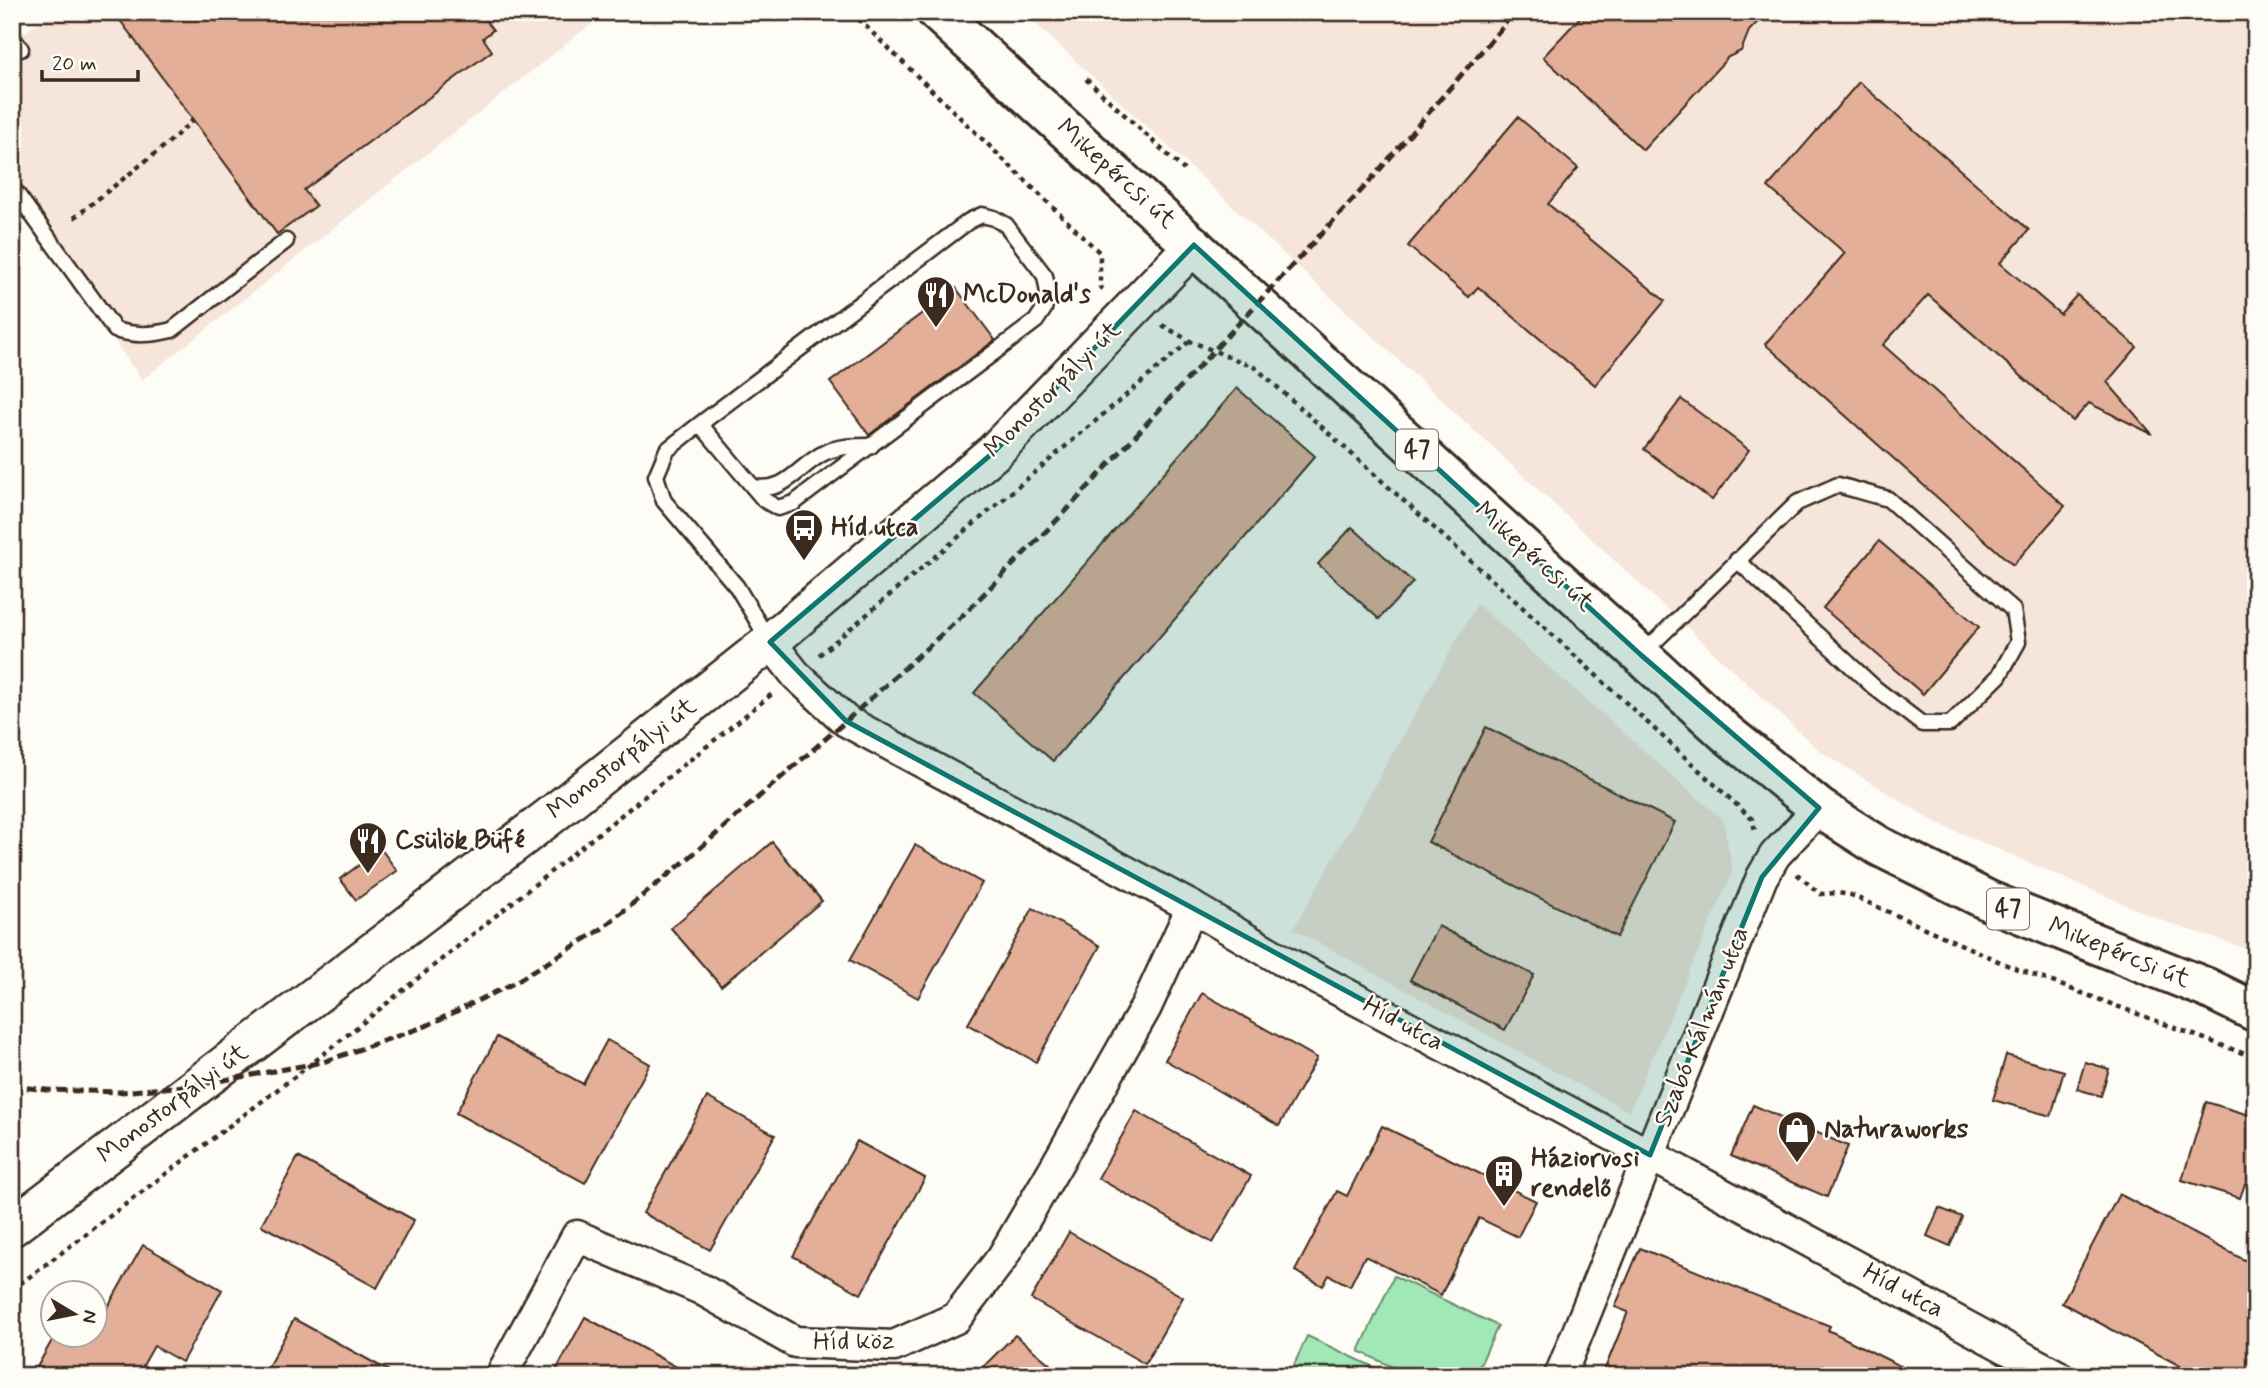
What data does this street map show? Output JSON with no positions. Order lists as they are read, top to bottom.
{
  "streets": {
    "main road": ["Mikepércsi út", "47"],
    "street": [
      "Monostorpályi út",
      "Híd utca",
      "Szabó Kálmán utca",
      "Híd köz"
    ]
  },
  "crossings": [
    ["Mikepércsi út", "Monostorpályi út"],
    ["Mikepércsi út", "47"],
    ["Mikepércsi út", "Szabó Kálmán utca"],
    ["Monostorpályi út", "Híd utca"],
    ["Híd utca", "Szabó Kálmán utca"],
    ["Híd utca", "Híd köz"]
  ],
  "places": {
    "restaurant": ["McDonald's", "Csülök Büfé"],
    "bus stop": ["Híd utca"],
    "shop": ["Naturaworks"],
    "building": ["Háziorvosi rendelő"]
  },
  "scale_bar": "20 m",
  "north": "right"
}
